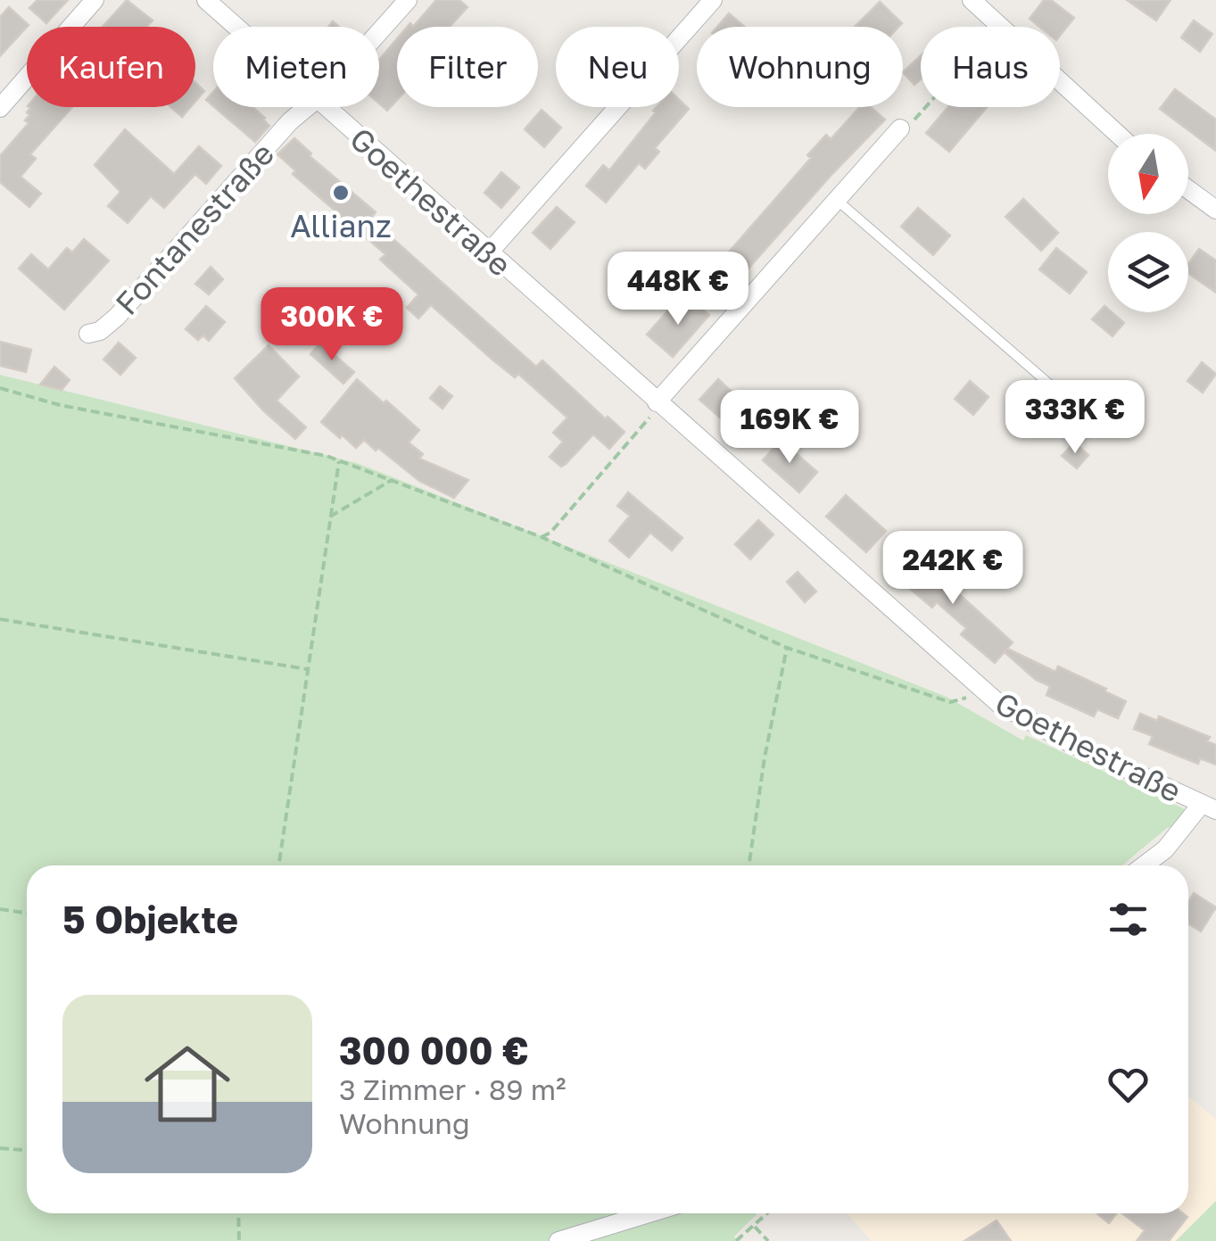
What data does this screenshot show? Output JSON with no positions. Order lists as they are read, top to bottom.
{
  "streets": {
    "street": ["Goethestraße", "Fontanestraße"]
  },
  "places": ["Allianz"],
  "north": "bottom",
  "page": {
    "chip": [
      "Kaufen",
      "Mieten",
      "Filter",
      "Neu",
      "Wohnung",
      "Haus"
    ],
    "price": [
      "448K €",
      "300K €",
      "333K €",
      "169K €",
      "242K €"
    ],
    "heading": "5 Objekte",
    "list": [
      {
        "name": "300 000 €",
        "note": "3 Zimmer · 89 m² · Wohnung"
      }
    ]
  }
}
